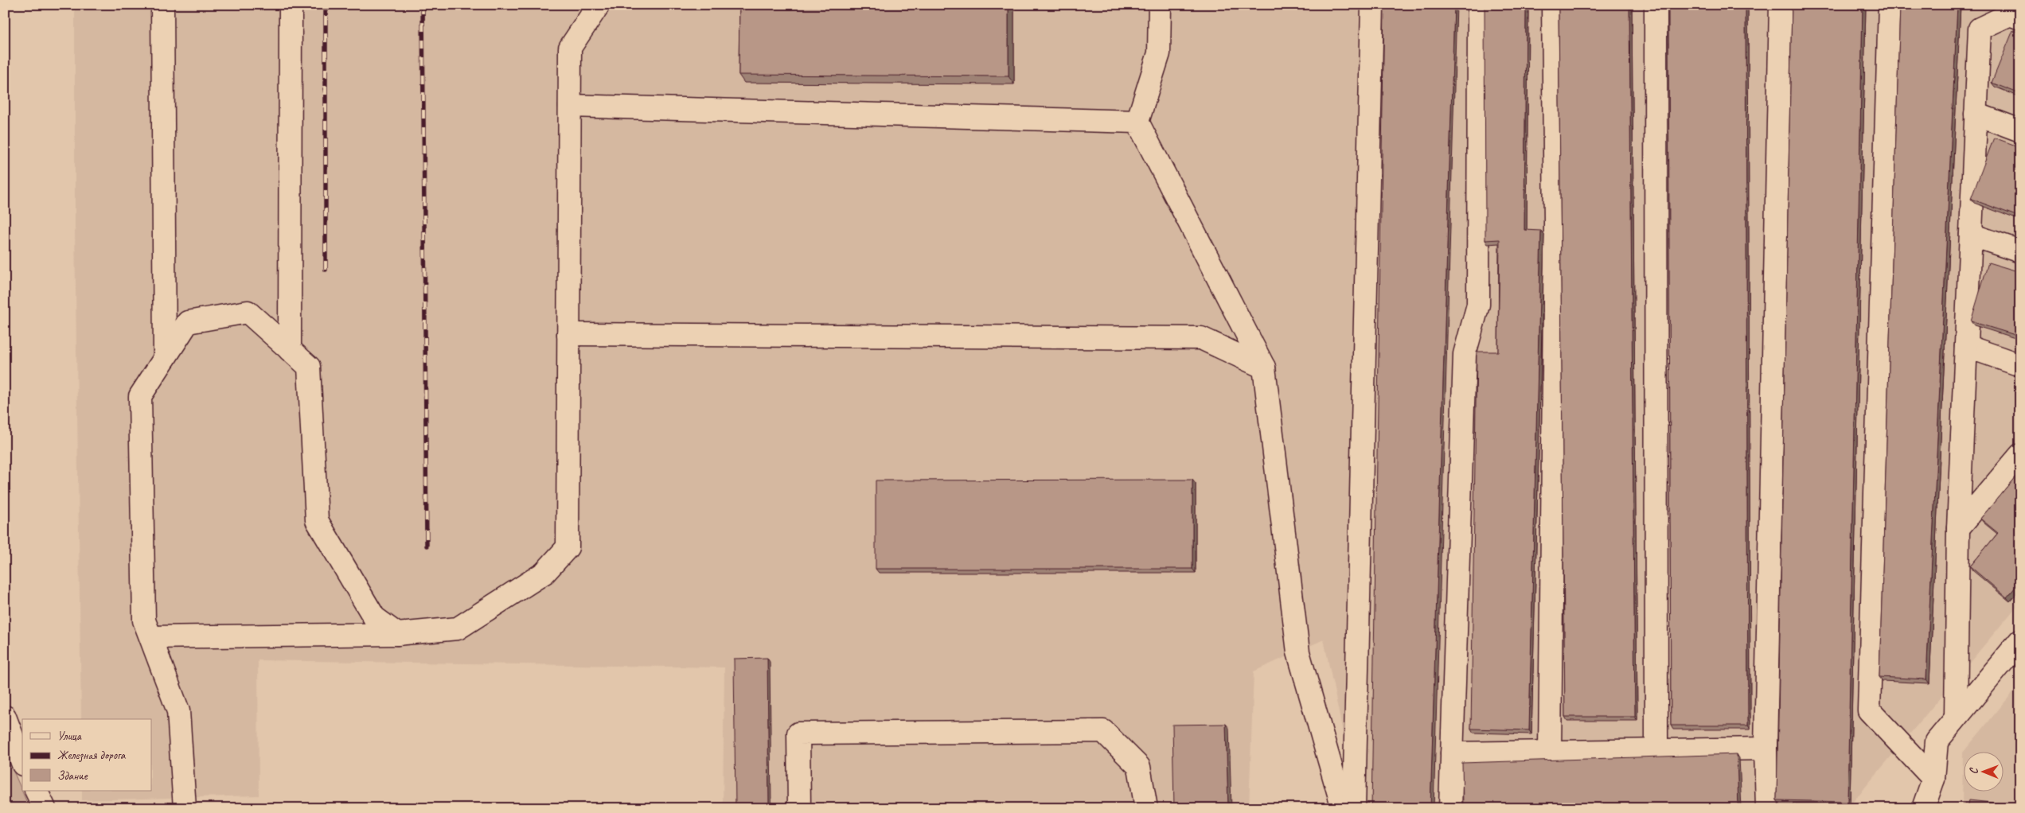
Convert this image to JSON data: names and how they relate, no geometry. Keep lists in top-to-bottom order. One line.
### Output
{"legend":["Улица","Железная дорога","Здание"],"north":"left"}
